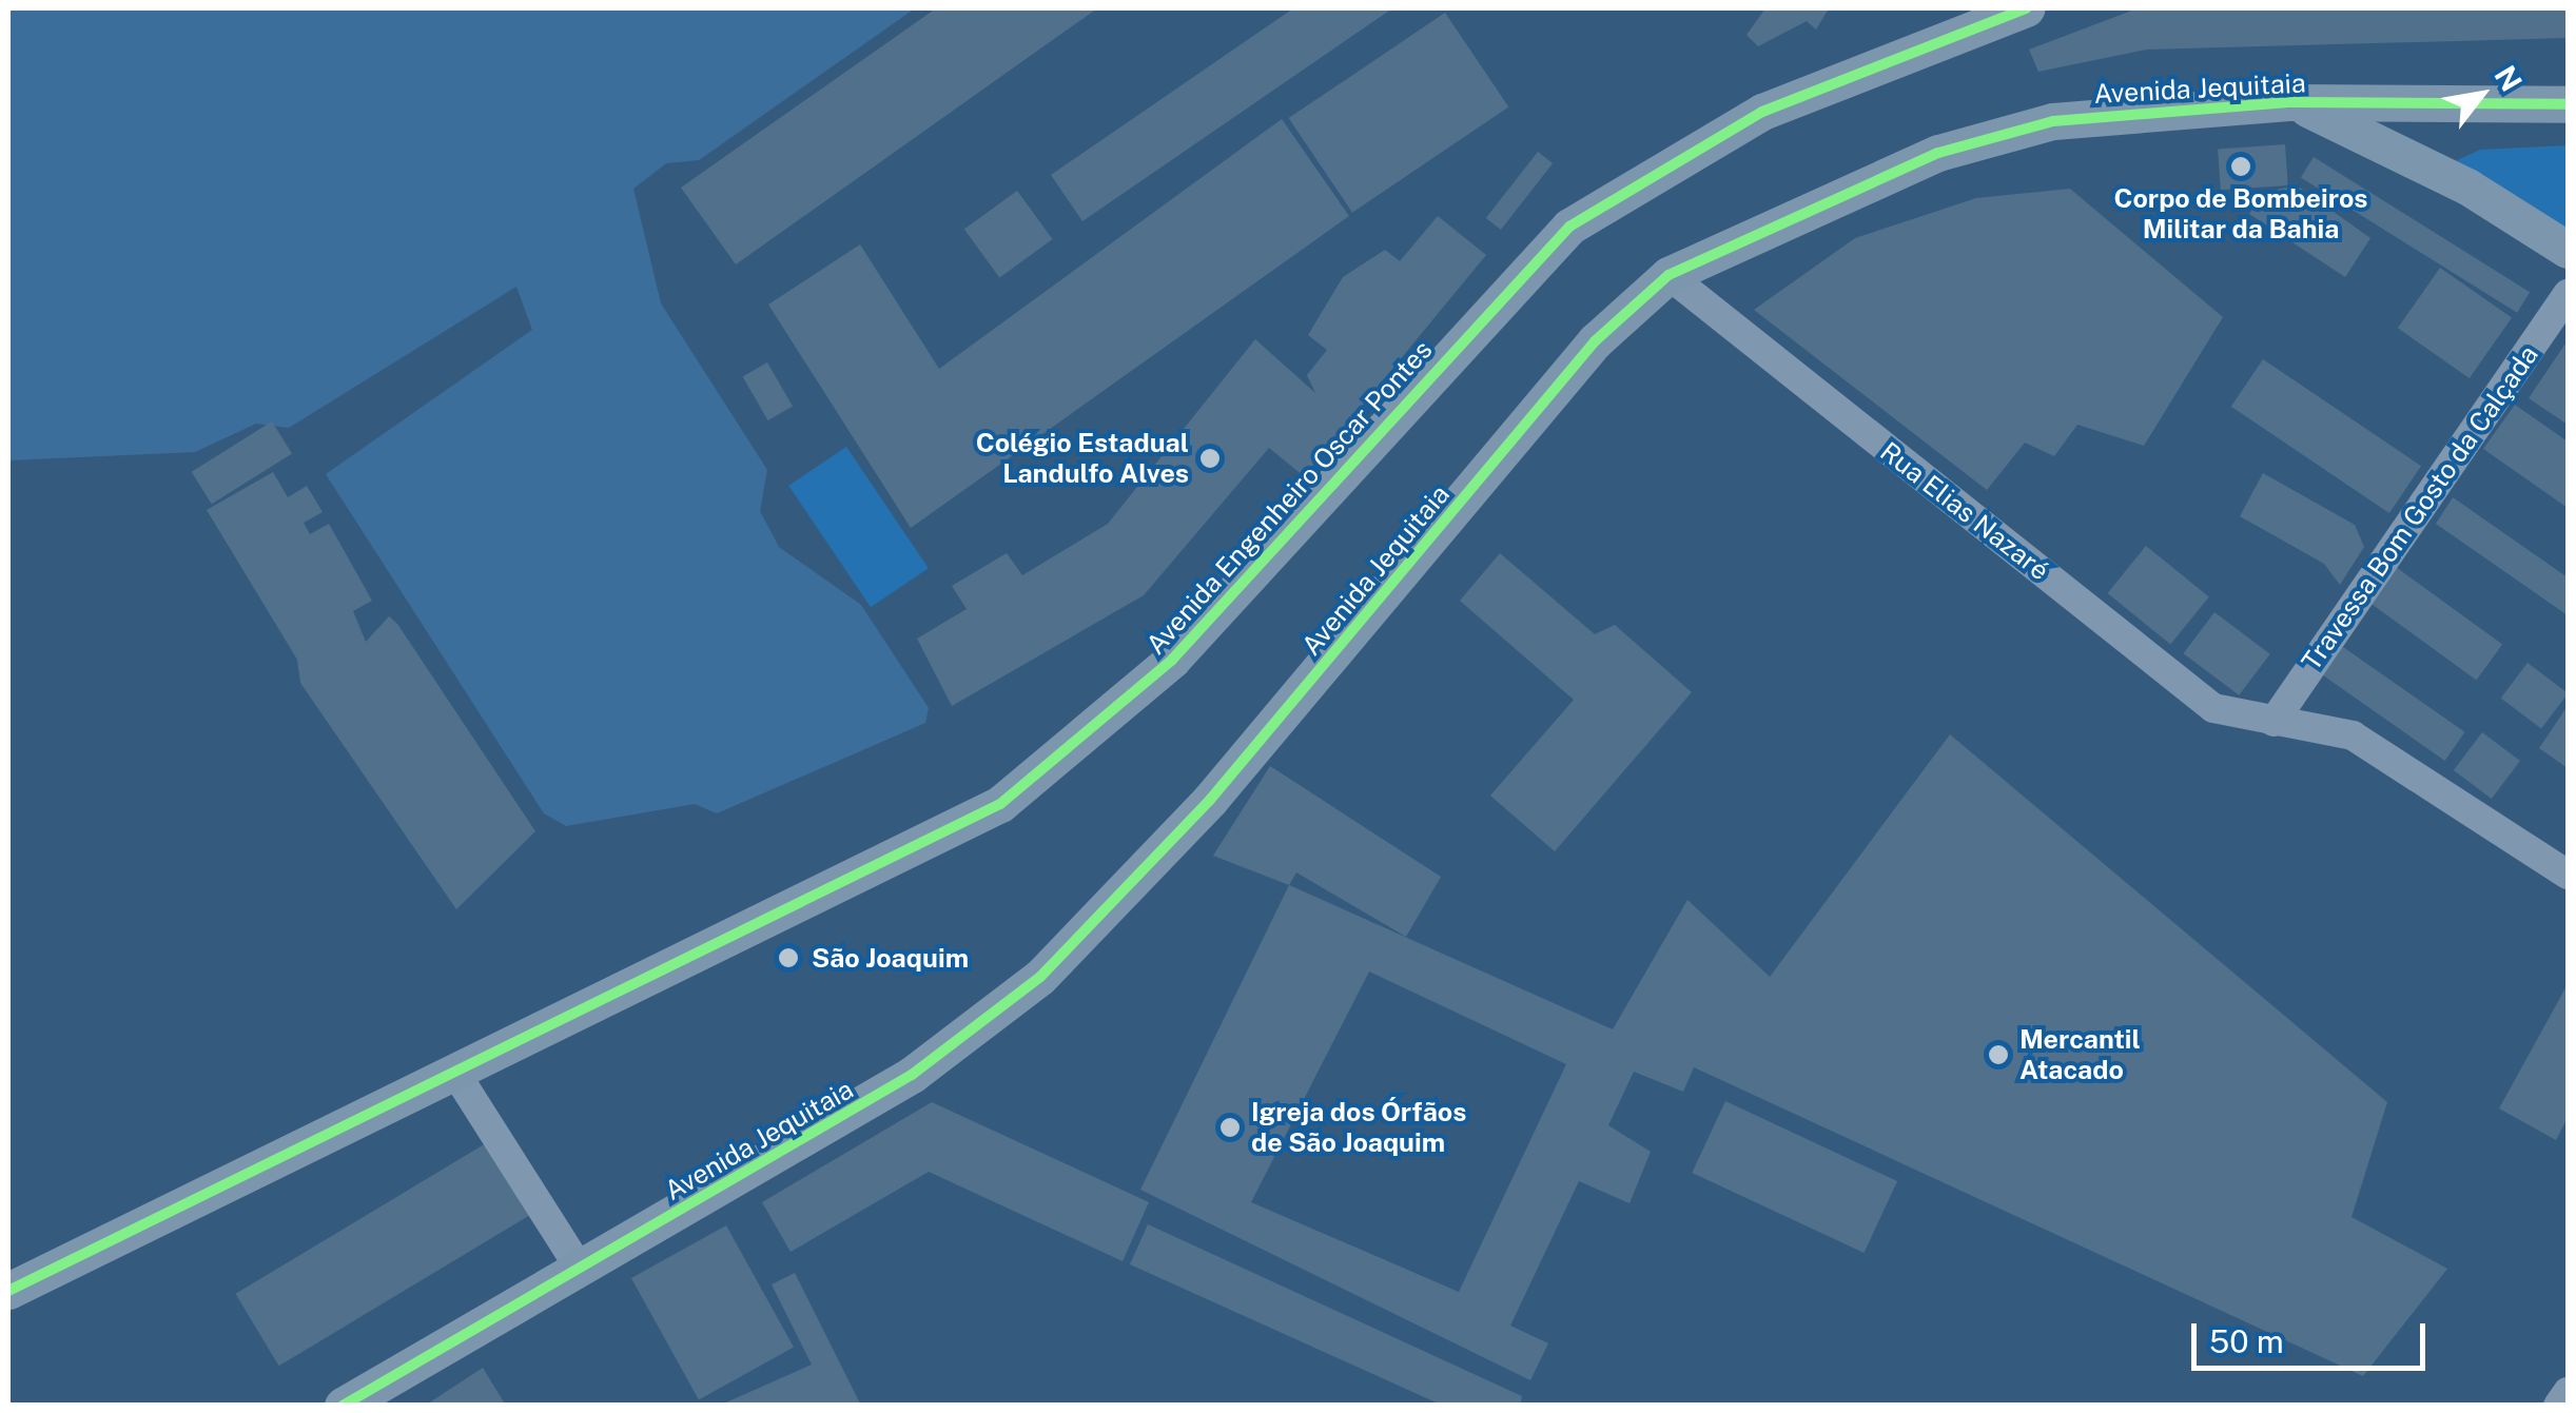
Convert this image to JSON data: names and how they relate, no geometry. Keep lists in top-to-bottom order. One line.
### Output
{"streets":{"main road":["Avenida Jequitaia","Avenida Engenheiro Oscar Pontes"],"street":["Travessa Bom Gosto da Calçada","Rua Elias Nazaré"]},"crossings":[["Avenida Jequitaia","Rua Elias Nazaré"],["Travessa Bom Gosto da Calçada","Rua Elias Nazaré"]],"places":["Corpo de Bombeiros Militar da Bahia","Colégio Estadual Landulfo Alves","São Joaquim","Mercantil Atacado","Igreja dos Órfãos de São Joaquim"],"scale_bar":"50 m","north":"top right"}
